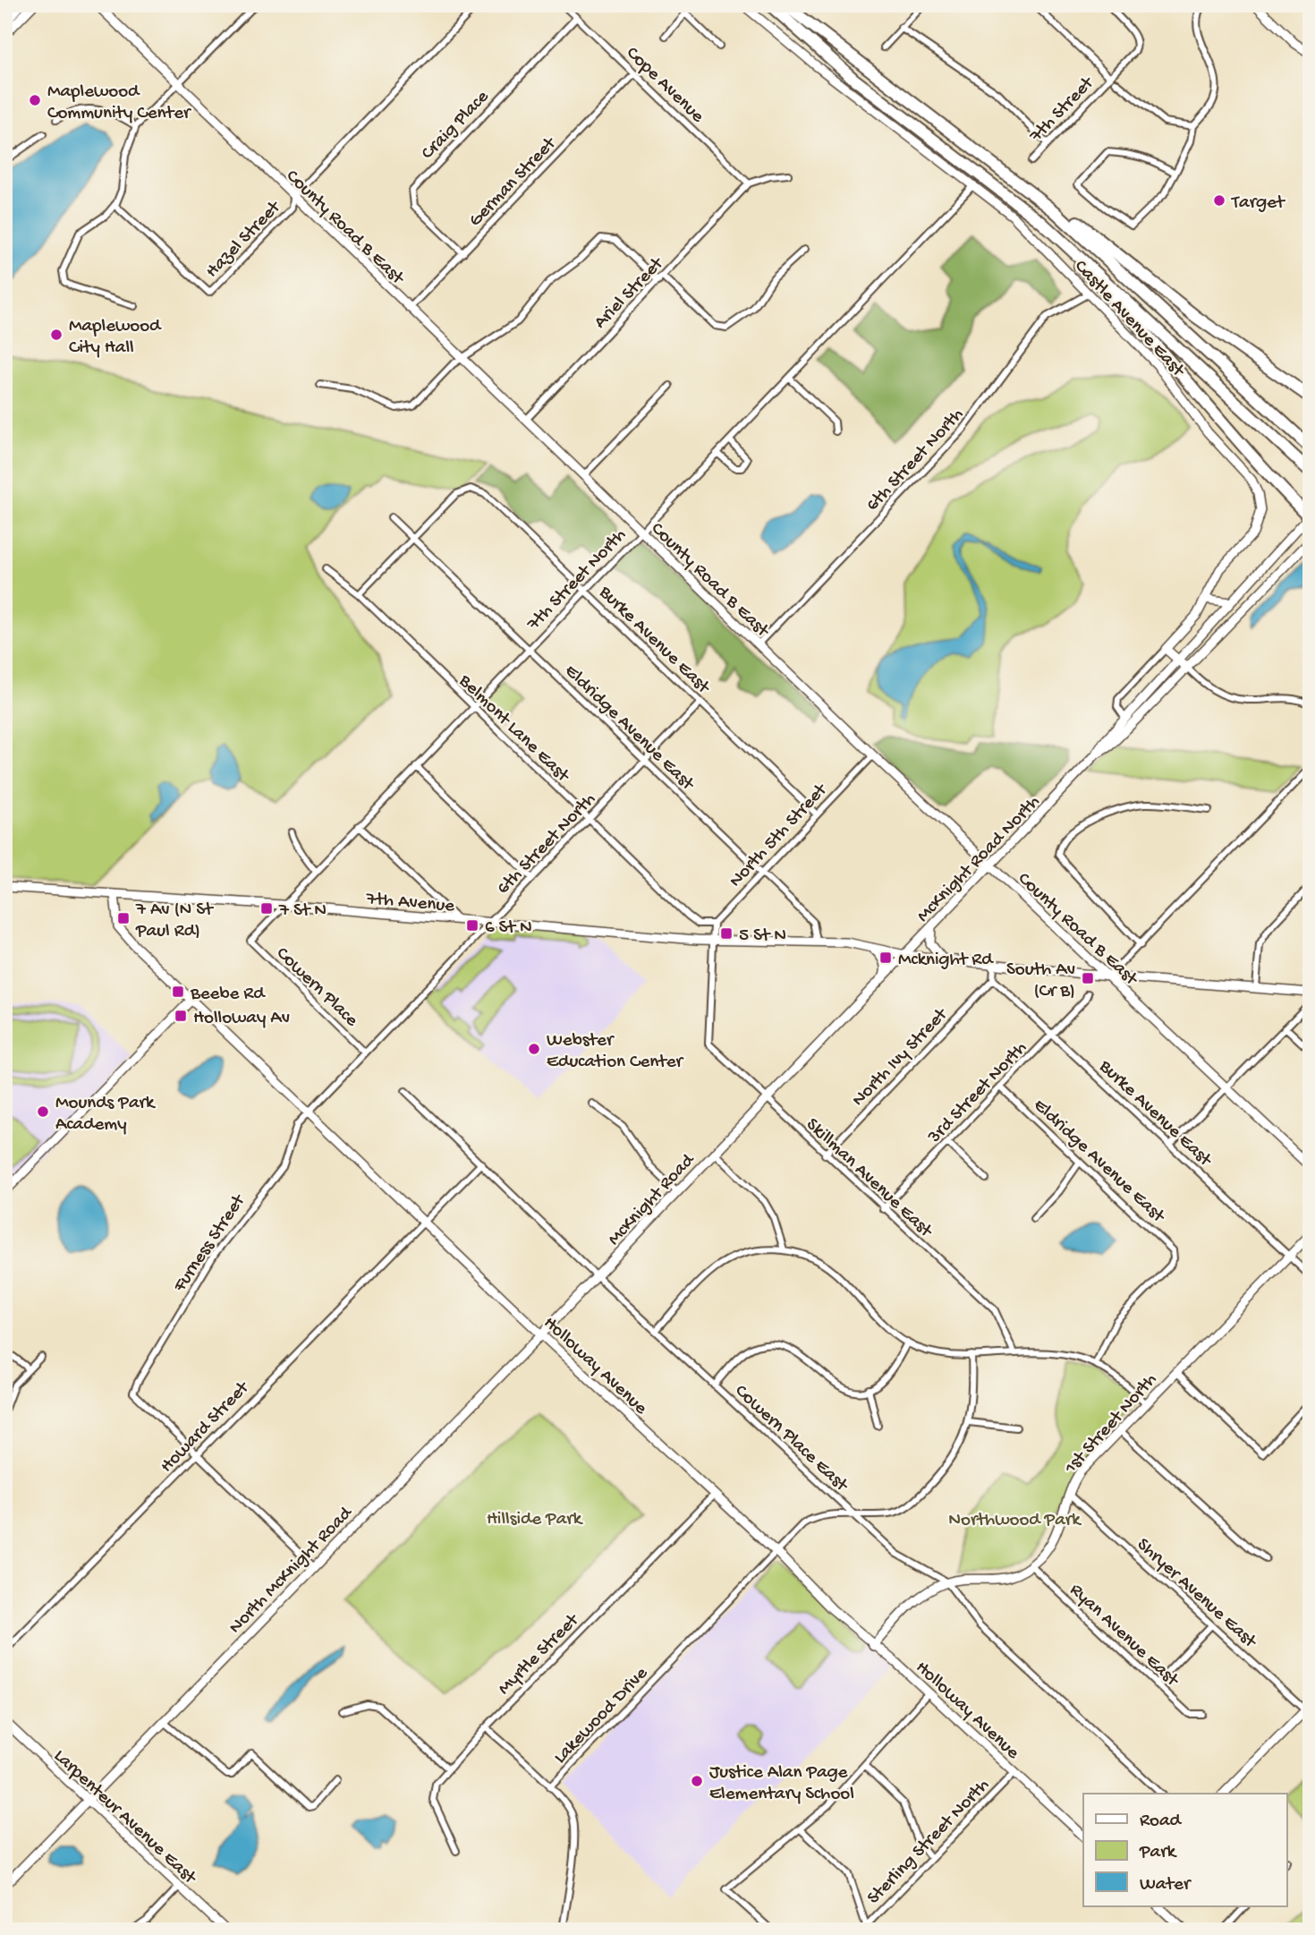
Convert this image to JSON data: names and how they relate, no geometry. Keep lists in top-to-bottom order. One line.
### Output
{"streets":{"street":["Cope Avenue","7th Street","Craig Place","German Street","County Road B East","Hazel Street","Ariel Street","Castle Avenue East","6th Street North","7th Street North","Burke Avenue East","Eldridge Avenue East","Belmont Lane East","North 5th Street","McKnight Road North","7th Avenue","Cowern Place","North Ivy Street","3rd Street North","Skillman Avenue East","McKnight Road","Furness Street","Holloway Avenue","1st Street North","Howard Street","Cowern Place East","North McKnight Road","Shryer Avenue East","Ryan Avenue East","Myrtle Street","Lakewood Drive","Larpenteur Avenue East","Sterling Street North"]},"crossings":[["Cope Avenue","Craig Place"],["Cope Avenue","German Street"],["Cope Avenue","Ariel Street"],["Craig Place","German Street"],["German Street","County Road B East"],["County Road B East","Hazel Street"],["County Road B East","Ariel Street"],["County Road B East","6th Street North"],["County Road B East","7th Street North"],["County Road B East","North 5th Street"],["County Road B East","McKnight Road North"],["County Road B East","7th Avenue"],["Castle Avenue East","6th Street North"],["Castle Avenue East","7th Street North"],["Castle Avenue East","McKnight Road North"],["6th Street North","Burke Avenue East"],["6th Street North","Eldridge Avenue East"],["6th Street North","Belmont Lane East"],["6th Street North","7th Avenue"],["6th Street North","Cowern Place"],["6th Street North","Furness Street"],["6th Street North","Holloway Avenue"],["7th Street North","Burke Avenue East"],["7th Street North","Eldridge Avenue East"],["7th Street North","Belmont Lane East"],["7th Street North","7th Avenue"],["7th Street North","Cowern Place"],["Burke Avenue East","Eldridge Avenue East"],["Burke Avenue East","North 5th Street"],["Burke Avenue East","North Ivy Street"],["Burke Avenue East","3rd Street North"],["Burke Avenue East","1st Street North"],["Eldridge Avenue East","North 5th Street"],["Eldridge Avenue East","7th Avenue"],["Eldridge Avenue East","3rd Street North"],["Belmont Lane East","North 5th Street"],["McKnight Road North","7th Avenue"],["McKnight Road North","Skillman Avenue East"],["McKnight Road North","McKnight Road"],["7th Avenue","Skillman Avenue East"],["7th Avenue","Holloway Avenue"],["North Ivy Street","Skillman Avenue East"],["3rd Street North","Skillman Avenue East"],["McKnight Road","Cowern Place East"],["McKnight Road","North McKnight Road"],["Furness Street","Holloway Avenue"],["Furness Street","Howard Street"],["Holloway Avenue","1st Street North"],["Holloway Avenue","Howard Street"],["Holloway Avenue","North McKnight Road"],["Holloway Avenue","Myrtle Street"],["Holloway Avenue","Lakewood Drive"],["Holloway Avenue","Sterling Street North"],["1st Street North","Cowern Place East"],["1st Street North","Shryer Avenue East"],["1st Street North","Ryan Avenue East"],["Cowern Place East","North McKnight Road"],["Cowern Place East","Lakewood Drive"],["North McKnight Road","Larpenteur Avenue East"]],"parks":["Hillside Park","Northwood Park"],"places":{"other":["Maplewood Community Center","Target","Maplewood City Hall","Webster Education Center","Mounds Park Academy","Justice Alan Page Elementary School"],"transit":["7 St N","7 Av (N St Paul Rd)","6 St N","5 St N","Mcknight Rd","South Av (Cr B)","Beebe Rd","Holloway Av"]},"legend":["Road","Park","Water"]}
